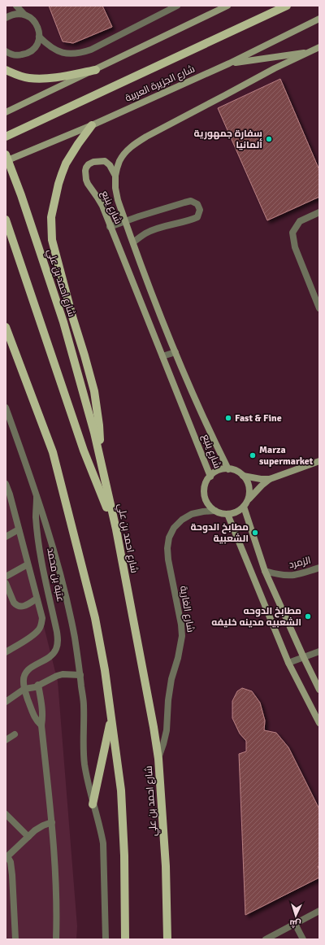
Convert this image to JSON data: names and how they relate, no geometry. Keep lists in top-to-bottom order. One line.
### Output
{"streets":{"main road":["شارع احمد بن علي"],"street":["شارع الجزيرة العربية","شارع ينبع","الزمرد","عتبة بن محمد","شارع الغارية"]},"crossings":[["شارع الجزيرة العربية","شارع احمد بن علي"],["شارع ينبع","شارع الغارية"],["شارع احمد بن علي","شارع الغارية"]],"places":["سفارة جمهورية ألمانيا","Fast & Fine","Marza supermarket","مطابخ الدوحة الشعبية","مطابخ الدوحه الشعبيه مدينه خليفه"],"north":"bottom"}
